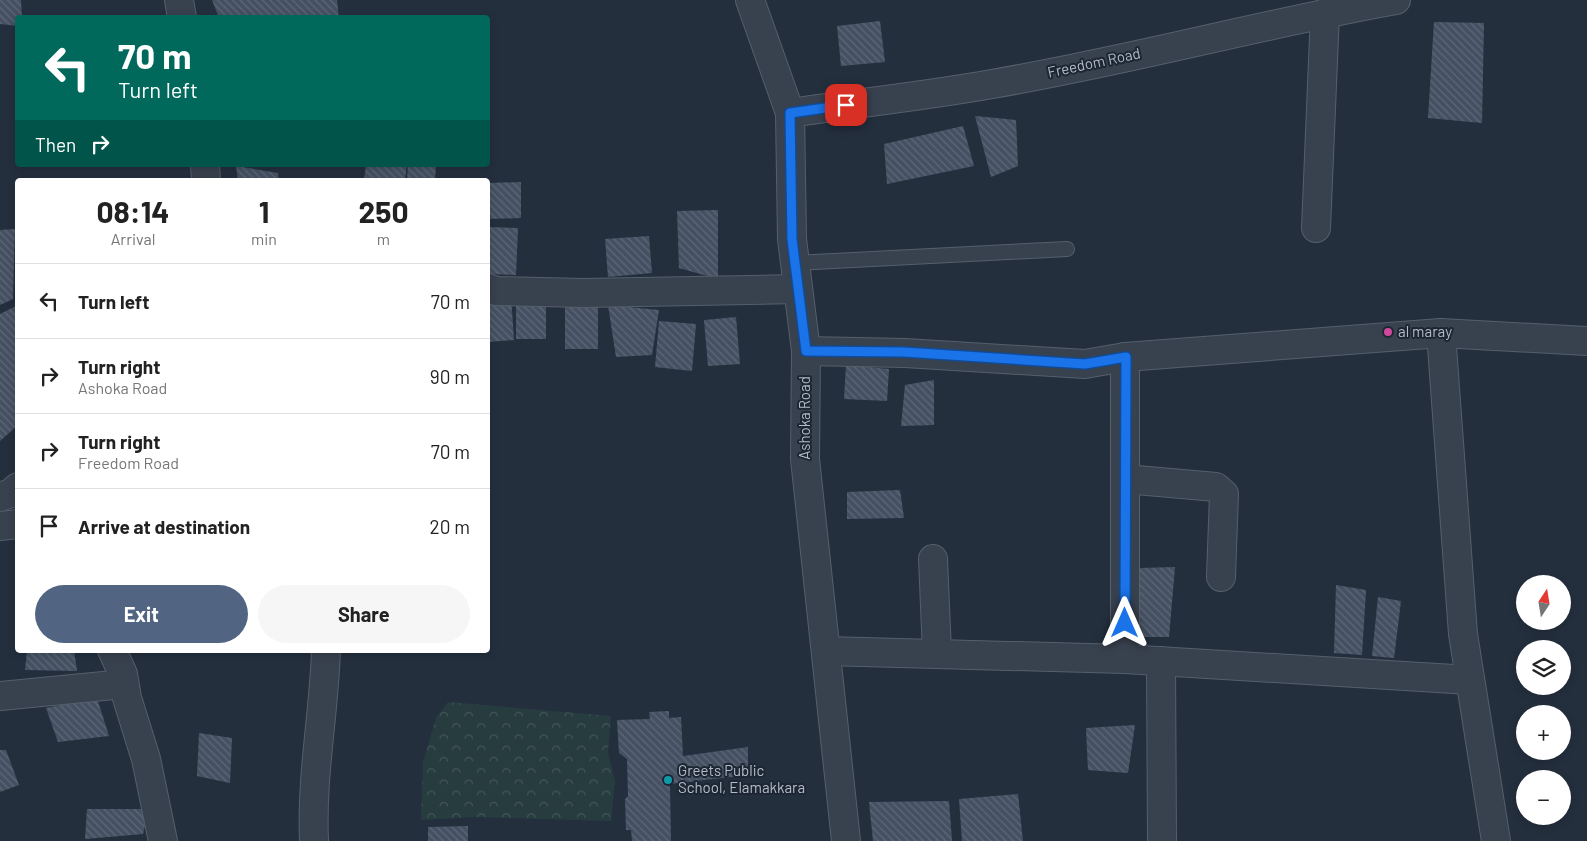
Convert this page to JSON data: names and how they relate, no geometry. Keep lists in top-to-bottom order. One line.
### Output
{"streets":{"street":["Freedom Road","Ashoka Road"]},"crossings":[["Freedom Road","Ashoka Road"]],"places":["al maray","Greets Public School, Elamakkara"],"north":"top","page":{"turn":["70 m","Turn left"],"then":"Then","eta":["08:14","Arrival","1","min","250","m"],"list":[{"name":"Turn left","value":"70 m"},{"name":"Turn right","note":"Ashoka Road","value":"90 m"},{"name":"Turn right","note":"Freedom Road","value":"70 m"},{"name":"Arrive at destination","value":"20 m"}],"map_buttons":["+","−"],"buttons":["Exit","Share"]}}
